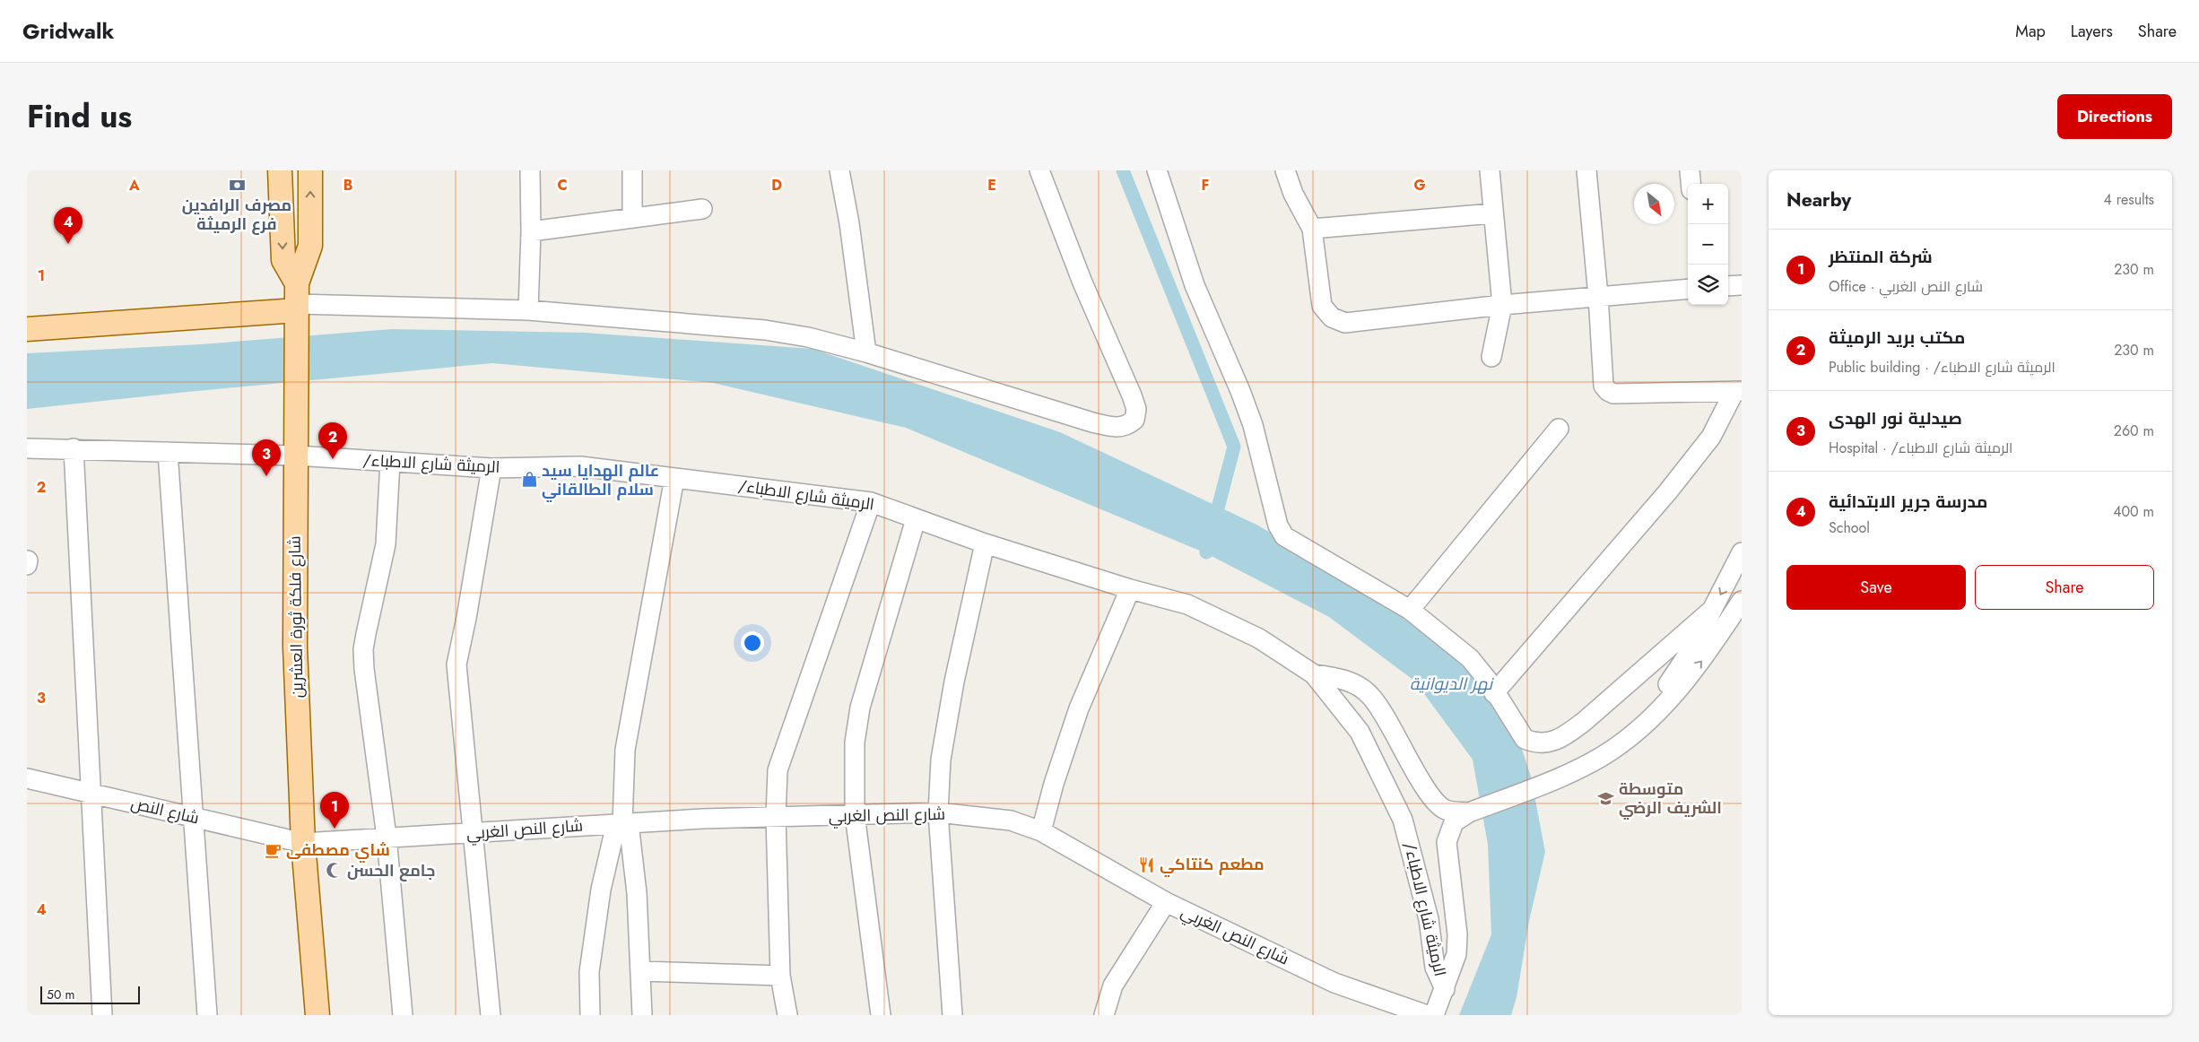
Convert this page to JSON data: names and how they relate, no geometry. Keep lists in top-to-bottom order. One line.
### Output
{"streets":{"main road":["شارع فلكة ثورة العشرين"],"street":["/الرميثة شارع الاطباء","شارع النص","شارع النص الغربي"]},"crossings":[["/الرميثة شارع الاطباء","شارع فلكة ثورة العشرين"],["شارع فلكة ثورة العشرين","شارع النص"],["شارع فلكة ثورة العشرين","شارع النص الغربي"],["شارع النص","شارع النص الغربي"]],"water":["نهر الديوانية"],"places":{"bank":["مصرف الرافدين فرع الرميثة"],"shop":["عالم الهدايا سيد سلام الطالقاني"],"school or university":["متوسطة الشريف الرضي"],"cafe":["شاي مصطفى"],"restaurant":["مطعم كنتاكي"],"mosque":["جامع الحسن"]},"scale_bar":"50 m","north":"bottom right","page":{"header":"Gridwalk","nav":["Map","Layers","Share"],"title":"Find us","buttons":["Directions",["Save","Share"]],"heading":["Nearby","4 results"],"map_buttons":["+","−"],"pins":["4","2","3","1"],"list":[{"mark":"1","name":"شركة المنتظر","note":"Office · شارع النص الغربي","value":"230 m"},{"mark":"2","name":"مكتب بريد الرميثة","note":"Public building · /الرميثة شارع الاطباء","value":"230 m"},{"mark":"3","name":"صيدلية نور الهدى","note":"Hospital · /الرميثة شارع الاطباء","value":"260 m"},{"mark":"4","name":"مدرسة جرير الابتدائية","note":"School","value":"400 m"}],"scale":"50 m"},"grid":{"columns":["A","B","C","D","E","F","G"],"rows":["1","2","3","4"]}}
